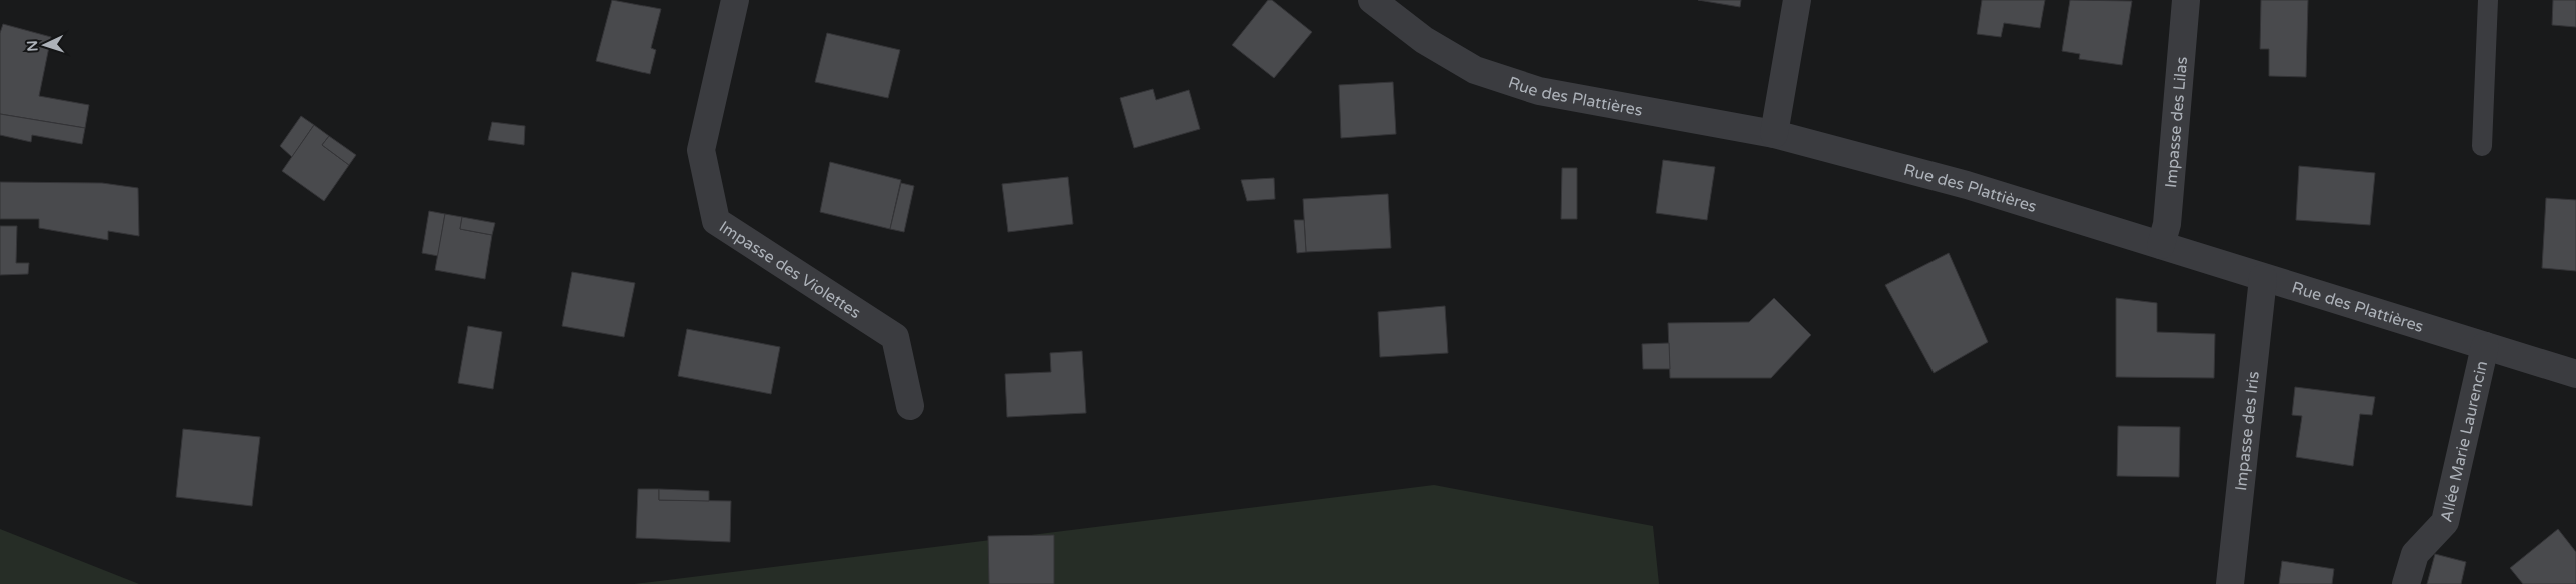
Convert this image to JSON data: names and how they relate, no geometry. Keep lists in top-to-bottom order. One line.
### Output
{"streets":{"street":["Rue des Plattières","Impasse des Lilas","Impasse des Violettes","Impasse des Iris","Allée Marie Laurencin"]},"crossings":[["Rue des Plattières","Impasse des Lilas"],["Rue des Plattières","Impasse des Iris"],["Rue des Plattières","Allée Marie Laurencin"]],"north":"left"}
